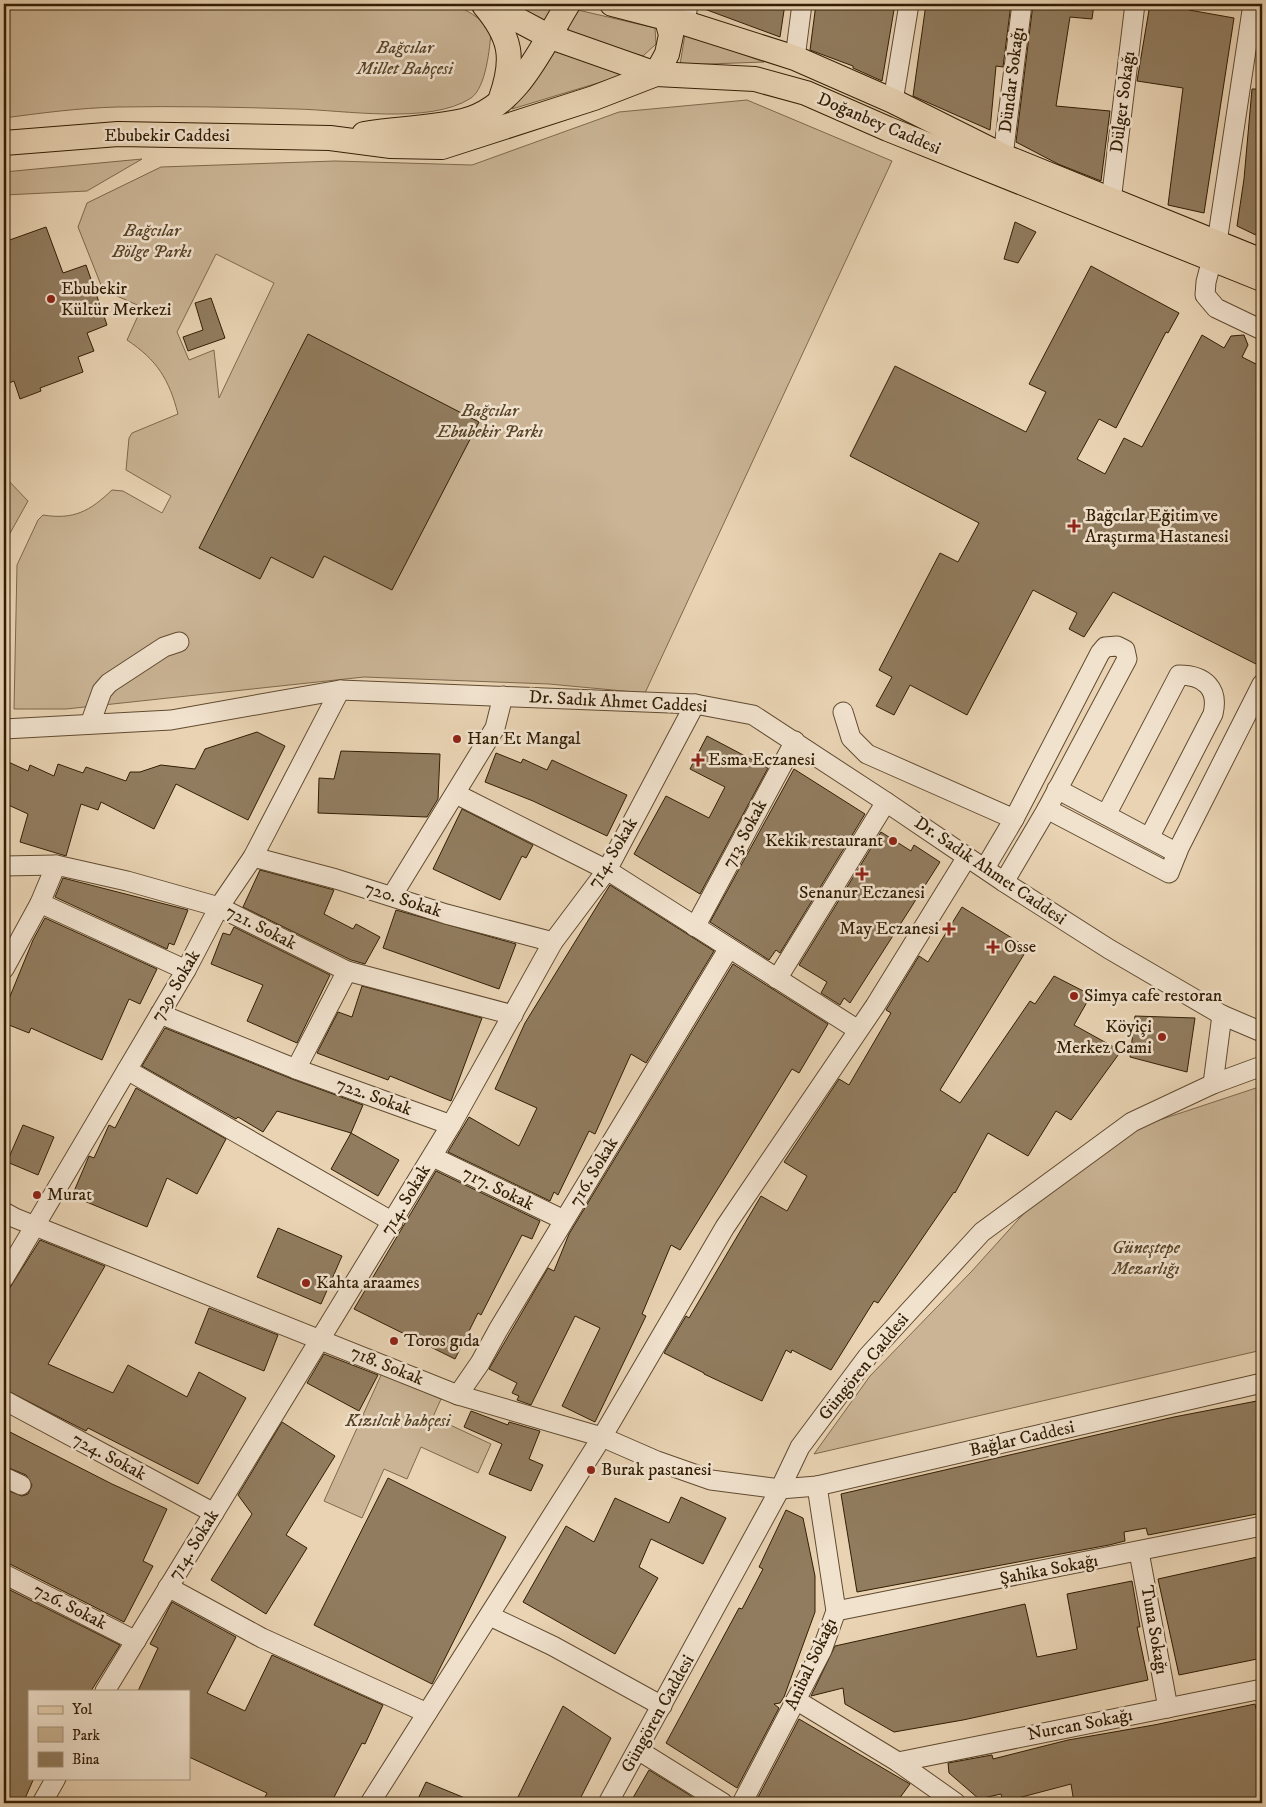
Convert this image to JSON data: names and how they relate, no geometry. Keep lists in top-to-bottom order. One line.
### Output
{"streets":{"main road":["Doğanbey Caddesi","Ebubekir Caddesi"],"street":["Dündar Sokağı","Dülger Sokağı","Dr. Sadık Ahmet Caddesi","713. Sokak","714. Sokak","720. Sokak","721. Sokak","729. Sokak","722. Sokak","716. Sokak","717. Sokak","718. Sokak","Güngören Caddesi","Bağlar Caddesi","724. Sokak","Şahika Sokağı","726. Sokak","Tuna Sokağı","Anibal Sokağı","Nurcan Sokağı"]},"crossings":[["Dündar Sokağı","Doğanbey Caddesi"],["Dülger Sokağı","Doğanbey Caddesi"],["Dr. Sadık Ahmet Caddesi","713. Sokak"],["Dr. Sadık Ahmet Caddesi","714. Sokak"],["Dr. Sadık Ahmet Caddesi","729. Sokak"],["714. Sokak","720. Sokak"],["714. Sokak","721. Sokak"],["714. Sokak","722. Sokak"],["714. Sokak","717. Sokak"],["714. Sokak","718. Sokak"],["714. Sokak","724. Sokak"],["714. Sokak","726. Sokak"],["720. Sokak","729. Sokak"],["721. Sokak","729. Sokak"],["729. Sokak","722. Sokak"],["729. Sokak","718. Sokak"],["716. Sokak","717. Sokak"],["716. Sokak","718. Sokak"],["718. Sokak","Güngören Caddesi"],["718. Sokak","Bağlar Caddesi"],["Güngören Caddesi","Bağlar Caddesi"],["Bağlar Caddesi","Anibal Sokağı"],["Şahika Sokağı","Tuna Sokağı"],["Şahika Sokağı","Anibal Sokağı"],["Tuna Sokağı","Nurcan Sokağı"]],"parks":["Bağcılar Millet Bahçesi","Bağcılar Bölge Parkı","Bağcılar Ebubekir Parkı","Güneştepe Mezarlığı","Kızılcık bahçesi"],"places":{"other":["Ebubekir Kültür Merkezi","Han Et Mangal","Kekik restaurant","Simya cafe restoran","Köyiçi Merkez Cami","Murat","Kahta araames","Toros gıda","Burak pastanesi"],"health":["Bağcılar Eğitim ve Araştırma Hastanesi","Esma Eczanesi","Senanur Eczanesi","May Eczanesi","Osse"]},"legend":["Yol","Park","Bina"]}
